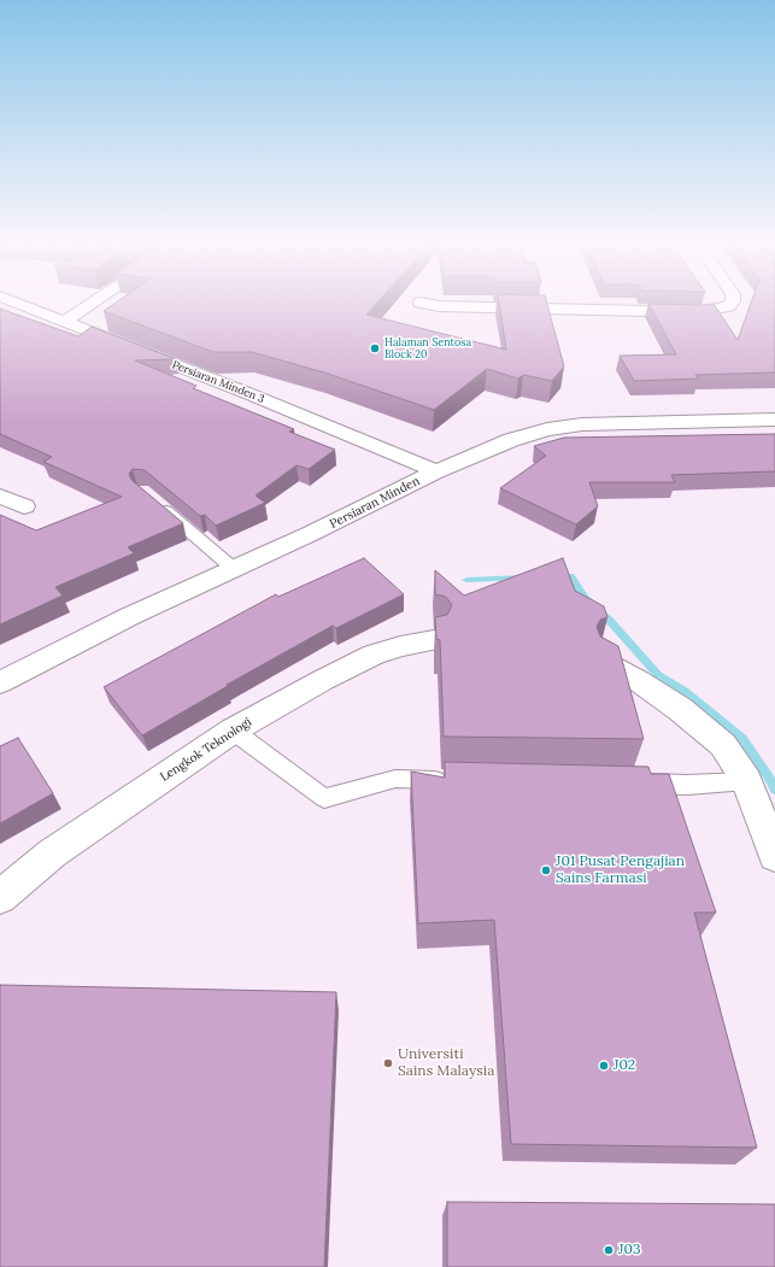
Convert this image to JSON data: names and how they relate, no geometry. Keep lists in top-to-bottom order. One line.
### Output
{"streets":{"street":["Persiaran Minden 3","Persiaran Minden","Lengkok Teknologi"]},"crossings":[["Persiaran Minden 3","Persiaran Minden"]],"places":["Halaman Sentosa Block 20","J01 Pusat Pengajian Sains Farmasi","Universiti Sains Malaysia","J02","J03"]}
